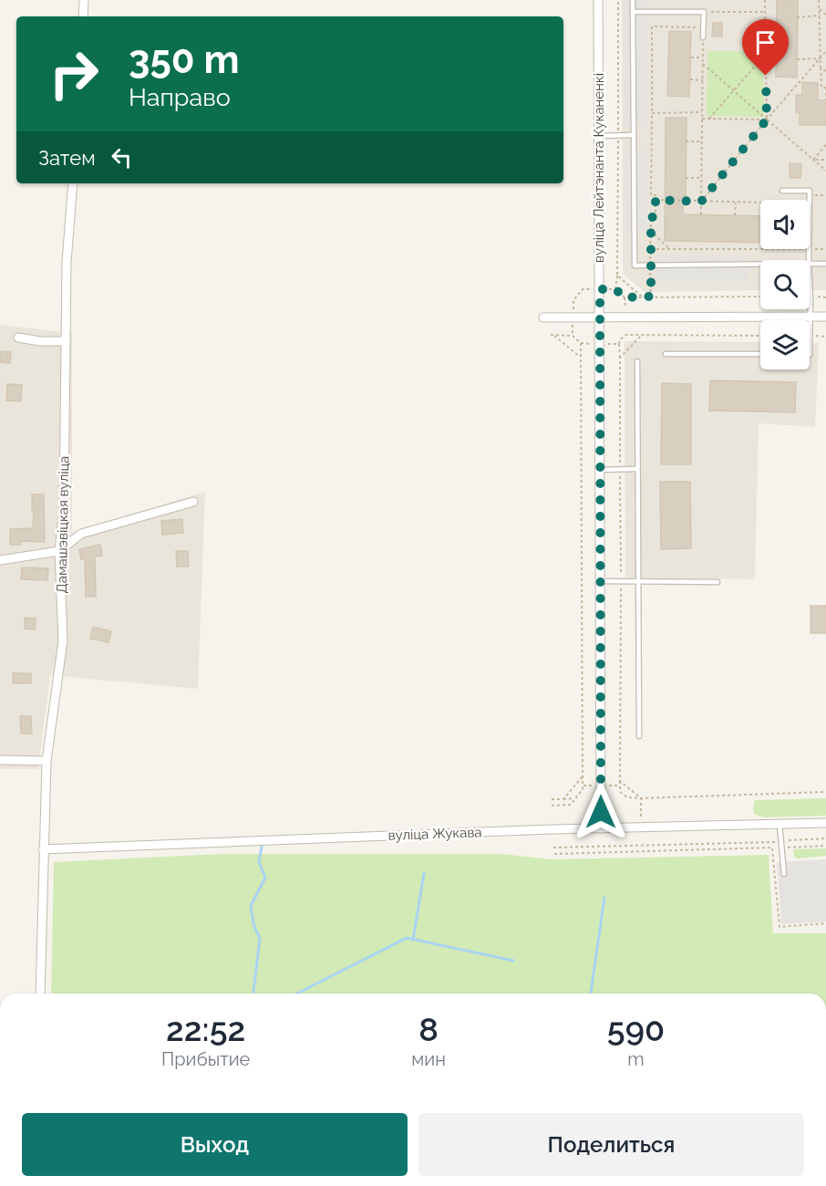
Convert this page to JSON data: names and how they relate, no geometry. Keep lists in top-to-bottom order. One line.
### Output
{"streets":{"street":["вуліца Лейтэнанта Куканенкі","Дамашэвіцкая вуліца","вуліца Жукава"]},"crossings":[["вуліца Лейтэнанта Куканенкі","вуліца Жукава"],["Дамашэвіцкая вуліца","вуліца Жукава"]],"page":{"turn":["350 m","Направо"],"then":"Затем","eta":["22:52","Прибытие","8","мин","590","m"],"buttons":["Выход","Поделиться"]}}
